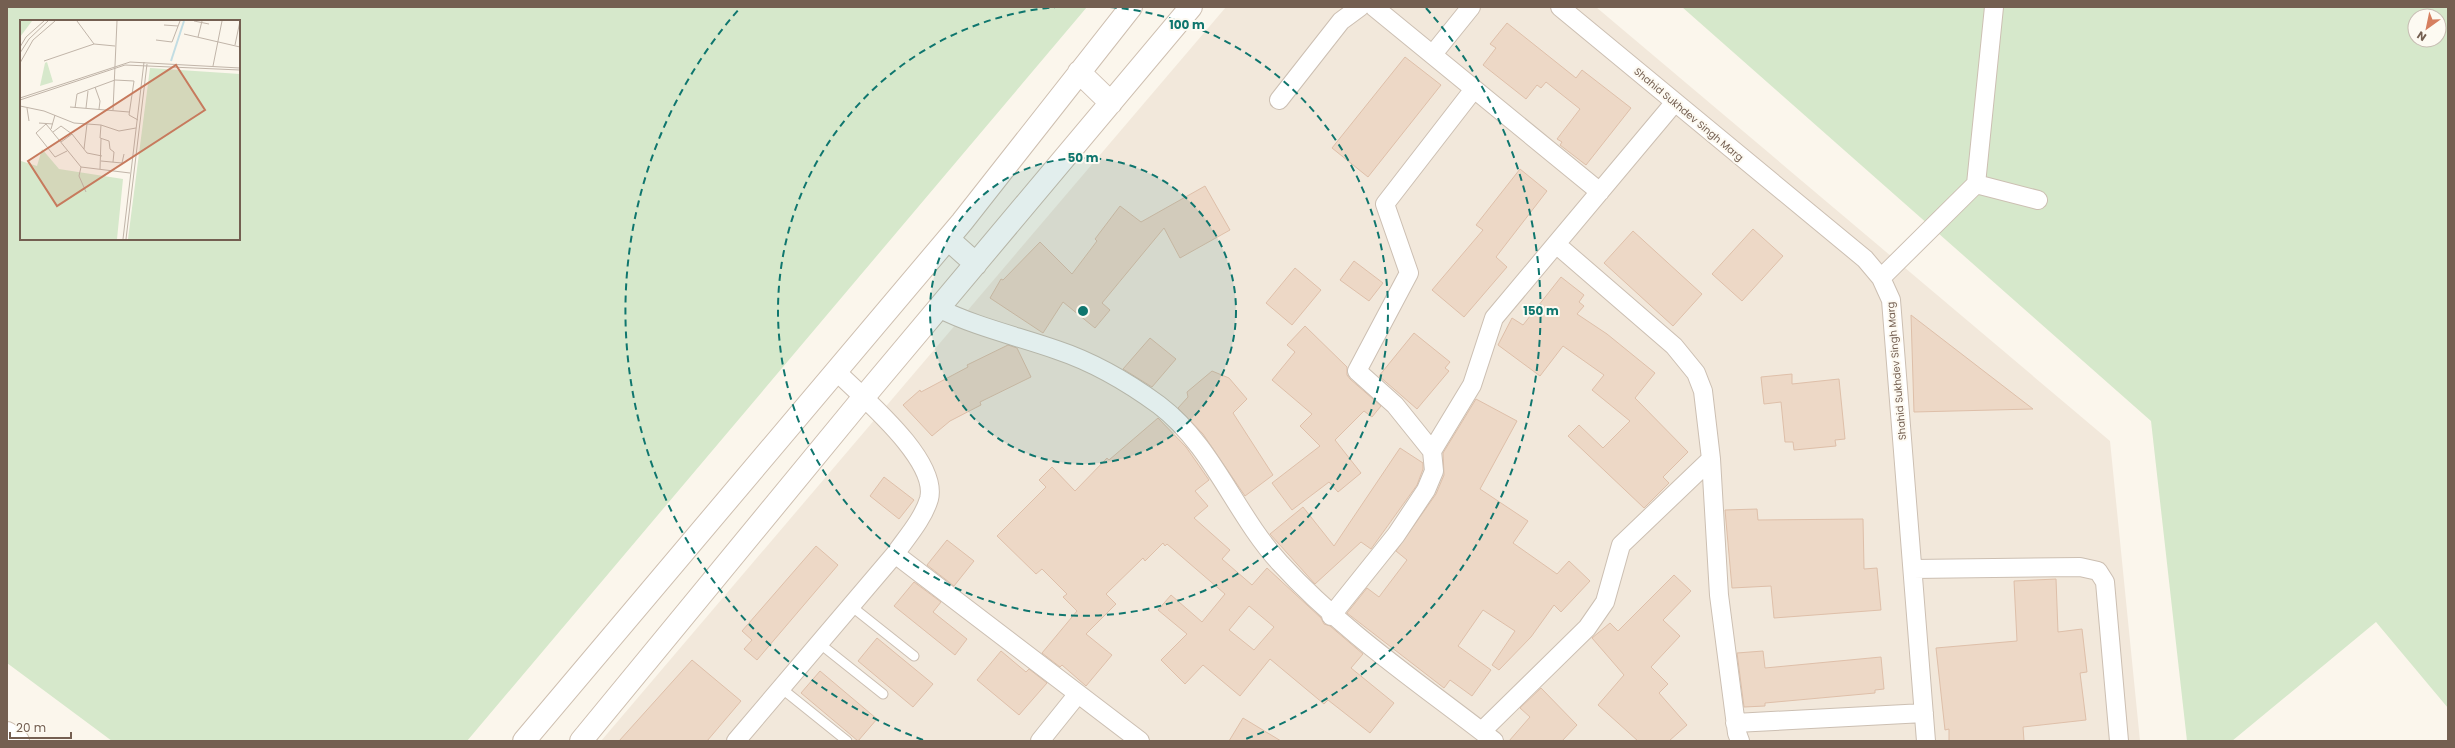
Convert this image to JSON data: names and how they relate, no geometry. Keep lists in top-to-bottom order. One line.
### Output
{"streets":{"street":["Shahid Sukhdev Singh Marg"]},"scale_bar":"20 m","north":"bottom left","rings":["100 m","50 m","150 m"]}
